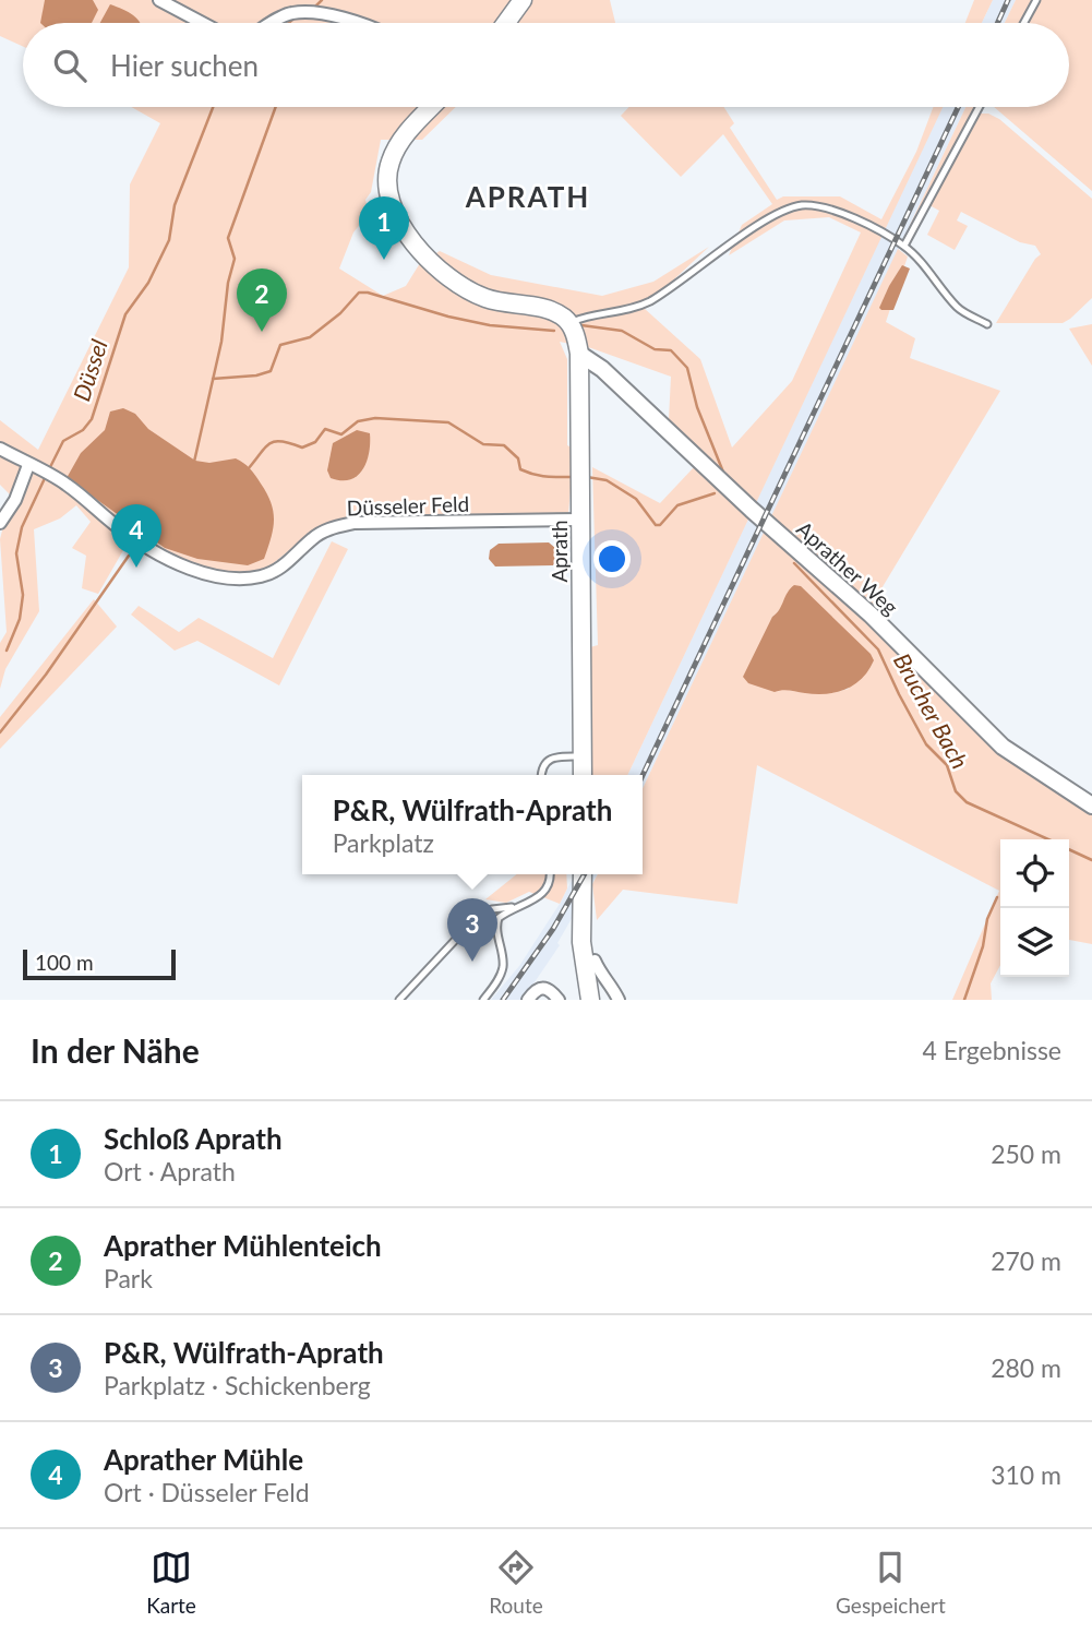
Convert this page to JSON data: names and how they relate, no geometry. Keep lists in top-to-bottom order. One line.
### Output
{"streets":{"main road":["Aprath"],"street":["Düsseler Feld","Aprather Weg"]},"crossings":[["Düsseler Feld","Aprath"],["Aprath","Aprather Weg"]],"districts":["APRATH"],"water":["Düssel","Brucher Bach"],"scale_bar":"100 m","page":{"search":"Hier suchen","pins":["1","2","4","3"],"popup":["P&R, Wülfrath-Aprath","Parkplatz"],"scale":"100 m","heading":["In der Nähe","4 Ergebnisse"],"list":[{"mark":"1","name":"Schloß Aprath","note":"Ort · Aprath","value":"250 m"},{"mark":"2","name":"Aprather Mühlenteich","note":"Park","value":"270 m"},{"mark":"3","name":"P&R, Wülfrath-Aprath","note":"Parkplatz · Schickenberg","value":"280 m"},{"mark":"4","name":"Aprather Mühle","note":"Ort · Düsseler Feld","value":"310 m"}],"nav":["Karte","Route","Gespeichert"]}}
